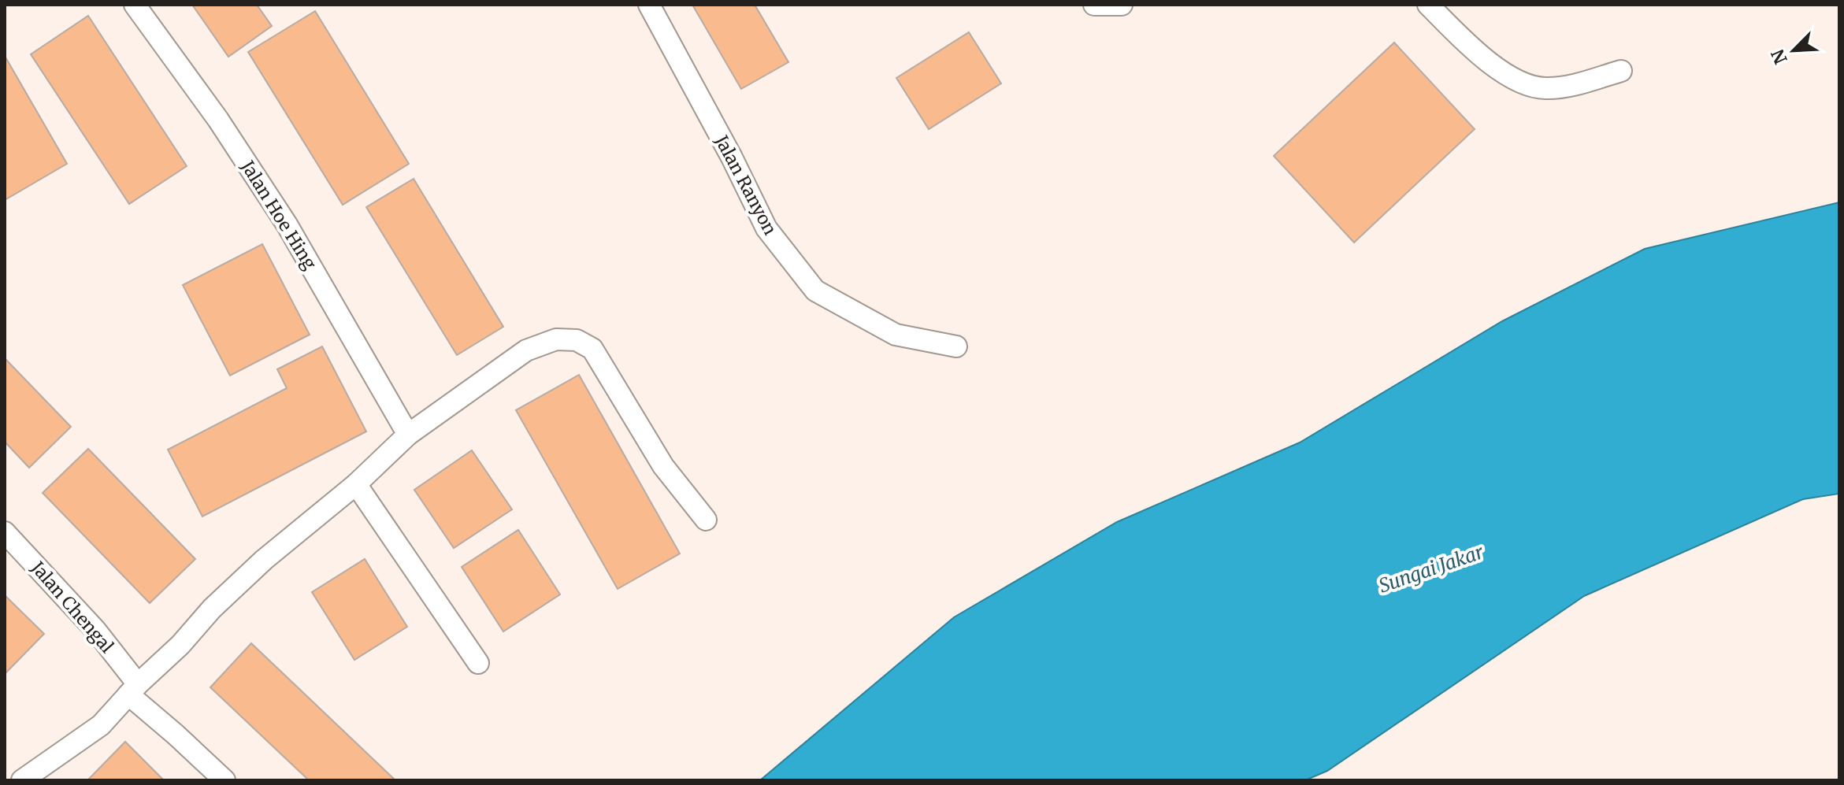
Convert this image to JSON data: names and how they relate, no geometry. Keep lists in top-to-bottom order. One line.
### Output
{"streets":{"street":["Jalan Ranyon","Jalan Hoe Hing","Jalan Chengal"]},"water":["Sungai Jakar"],"north":"bottom left"}
